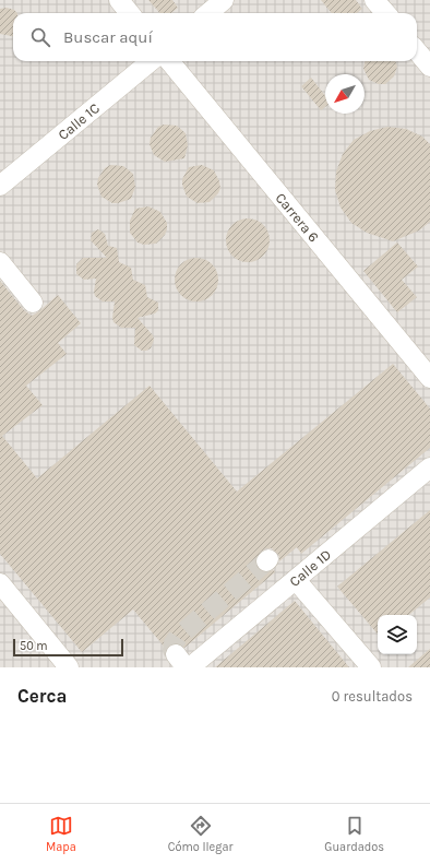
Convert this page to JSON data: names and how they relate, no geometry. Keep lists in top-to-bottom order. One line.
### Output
{"streets":{"street":["Calle 1C","Carrera 6","Calle 1D"]},"scale_bar":"50 m","north":"bottom left","page":{"search":"Buscar aquí","scale":"50 m","heading":["Cerca","0 resultados"],"nav":["Mapa","Cómo llegar","Guardados"]}}
